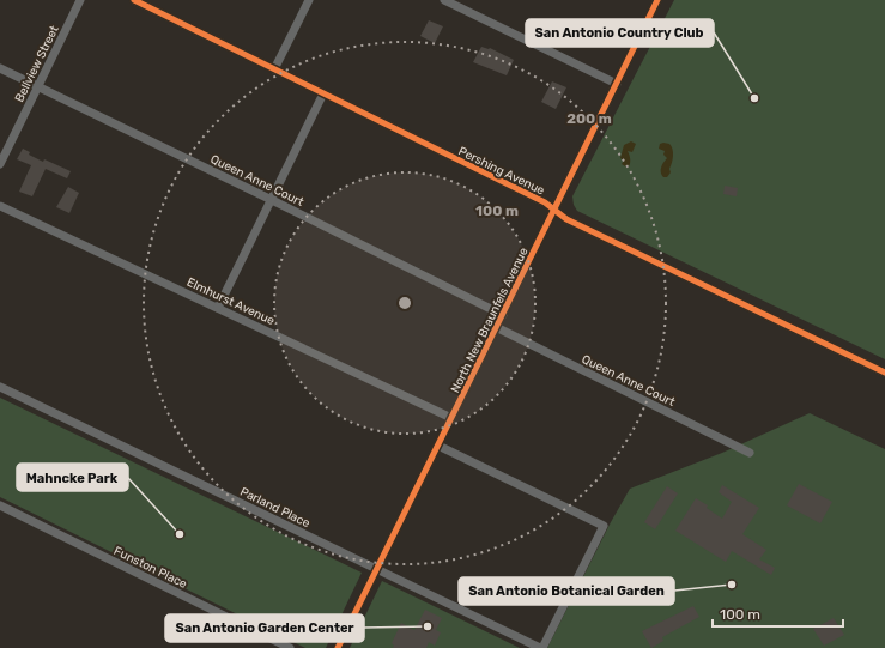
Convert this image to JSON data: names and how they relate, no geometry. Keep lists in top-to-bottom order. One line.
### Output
{"streets":{"street":["Bellview Street","Pershing Avenue","Queen Anne Court","Elmhurst Avenue","North New Braunfels Avenue","Parland Place","Funston Place"]},"crossings":[["Bellview Street","Queen Anne Court"],["Pershing Avenue","North New Braunfels Avenue"],["Queen Anne Court","North New Braunfels Avenue"],["Elmhurst Avenue","North New Braunfels Avenue"],["North New Braunfels Avenue","Parland Place"]],"places":["San Antonio Country Club","Mahncke Park","San Antonio Botanical Garden","San Antonio Garden Center"],"scale_bar":"100 m","rings":["200 m","100 m"]}
